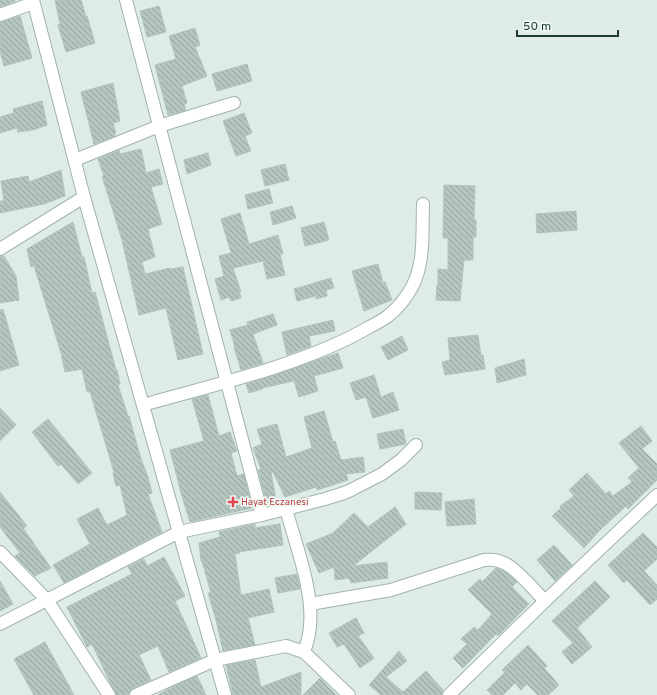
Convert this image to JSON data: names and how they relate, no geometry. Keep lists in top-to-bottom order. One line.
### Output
{"places":{"health":["Hayat Eczanesi"]},"scale_bar":"50 m"}
